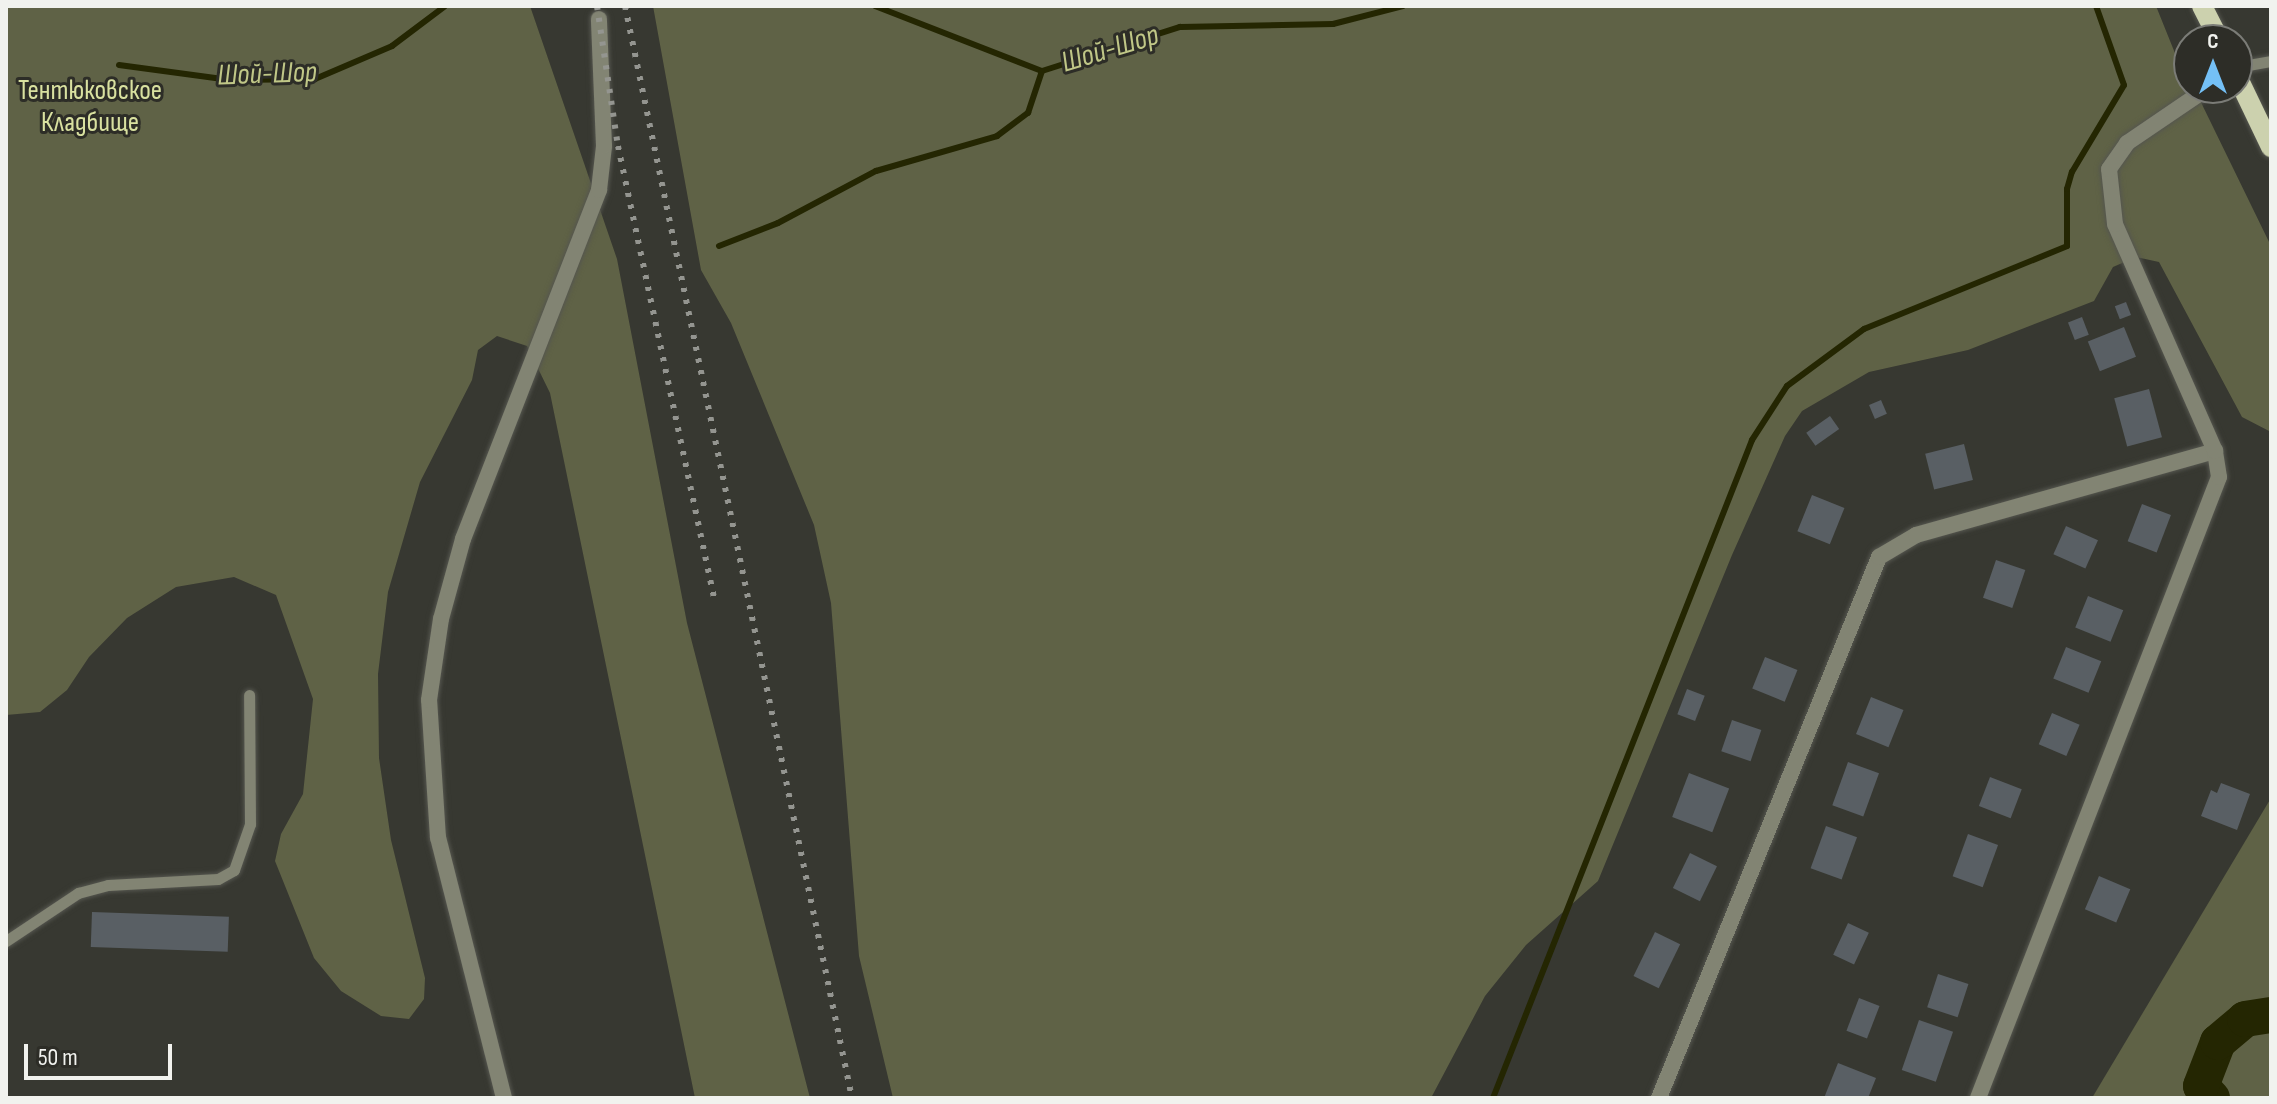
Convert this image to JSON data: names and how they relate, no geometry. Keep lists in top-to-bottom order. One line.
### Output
{"water":["Шой-Шор"],"parks":["Тентюковское Кладбище"],"scale_bar":"50 m","north":"top"}
